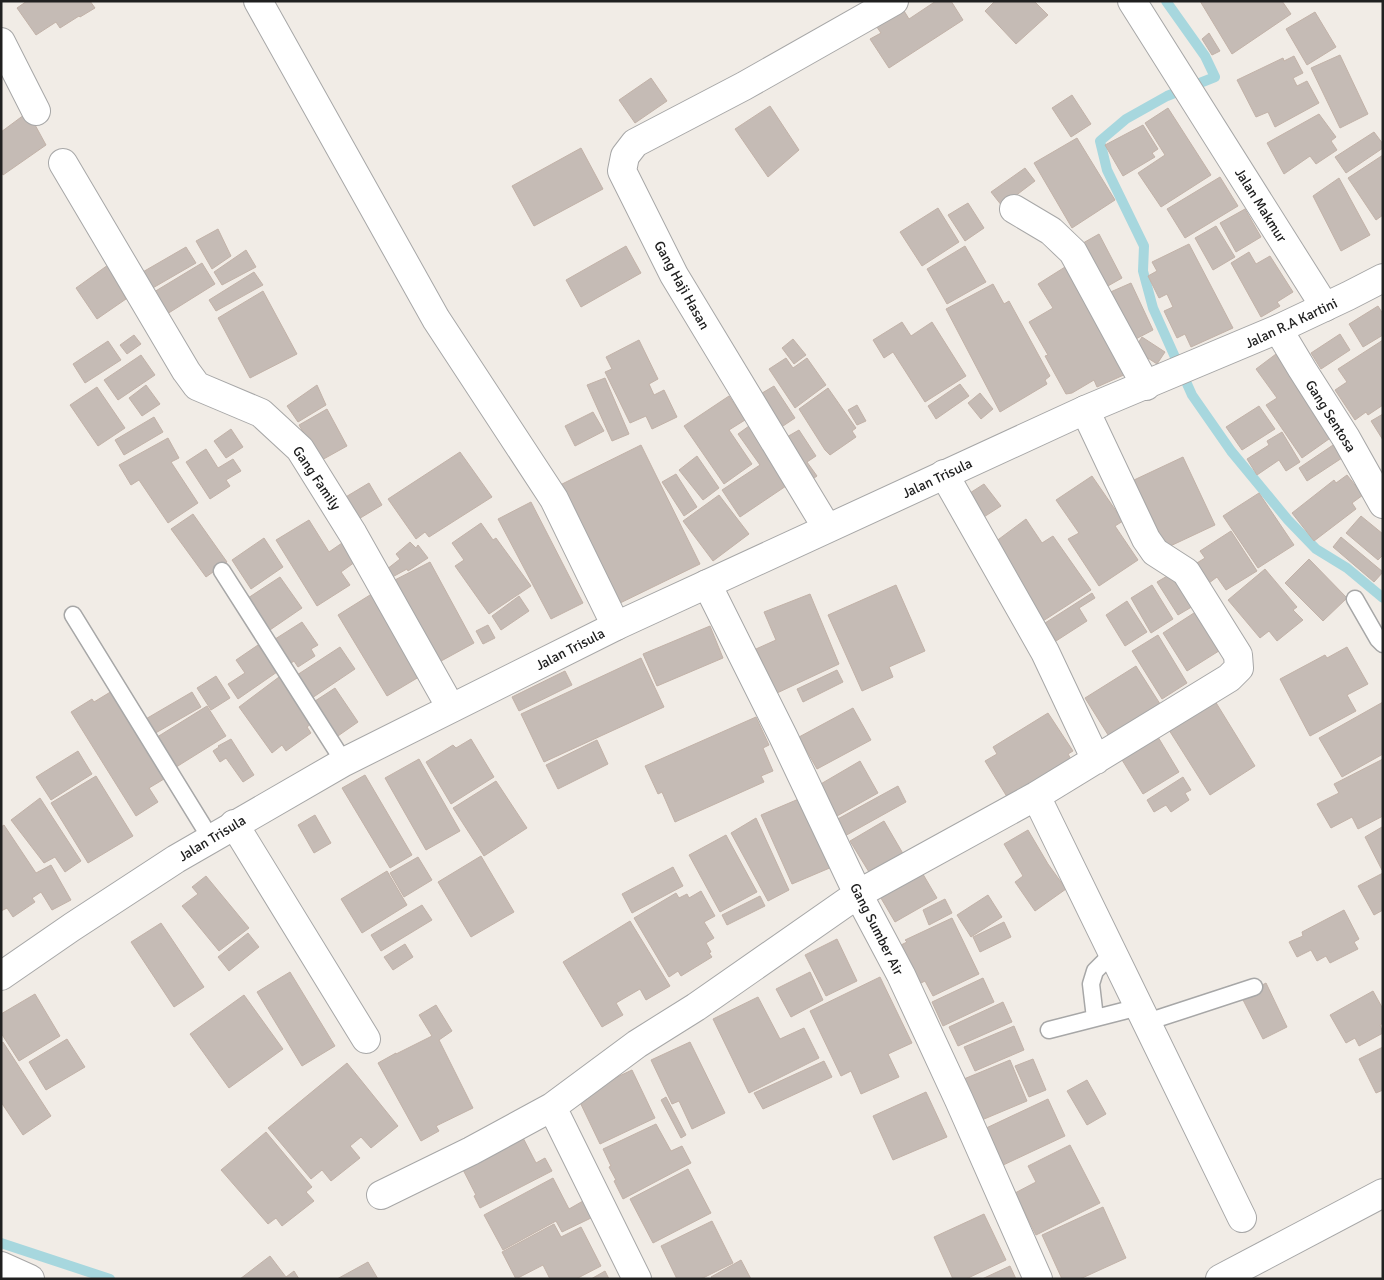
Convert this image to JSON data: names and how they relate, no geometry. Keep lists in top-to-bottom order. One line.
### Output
{"streets":{"street":["Jalan Makmur","Gang Haji Hasan","Jalan R.A Kartini","Gang Sentosa","Gang Family","Jalan Trisula","Gang Sumber Air"]},"crossings":[["Jalan Makmur","Jalan R.A Kartini"],["Gang Haji Hasan","Jalan Trisula"],["Jalan R.A Kartini","Gang Sentosa"],["Jalan R.A Kartini","Jalan Trisula"],["Gang Family","Jalan Trisula"],["Jalan Trisula","Gang Sumber Air"]]}
